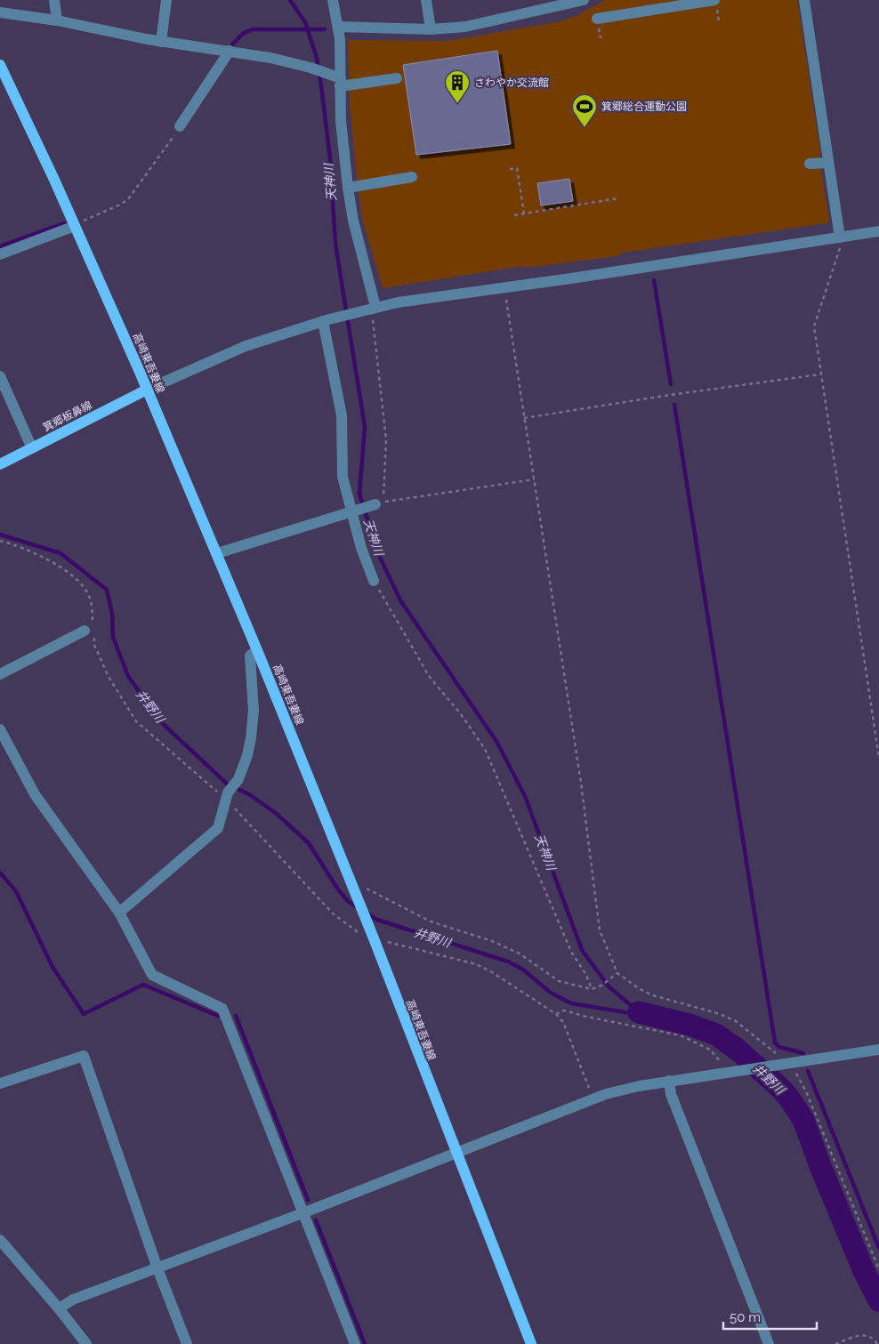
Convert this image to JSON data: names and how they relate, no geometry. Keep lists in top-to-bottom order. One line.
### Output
{"streets":{"main road":["高崎東吾妻線","箕郷板鼻線"]},"crossings":[["高崎東吾妻線","箕郷板鼻線"]],"water":["天神川","井野川"],"places":{"building":["さわやか交流館"],"sports":["箕郷総合運動公園"]},"scale_bar":"50 m"}
